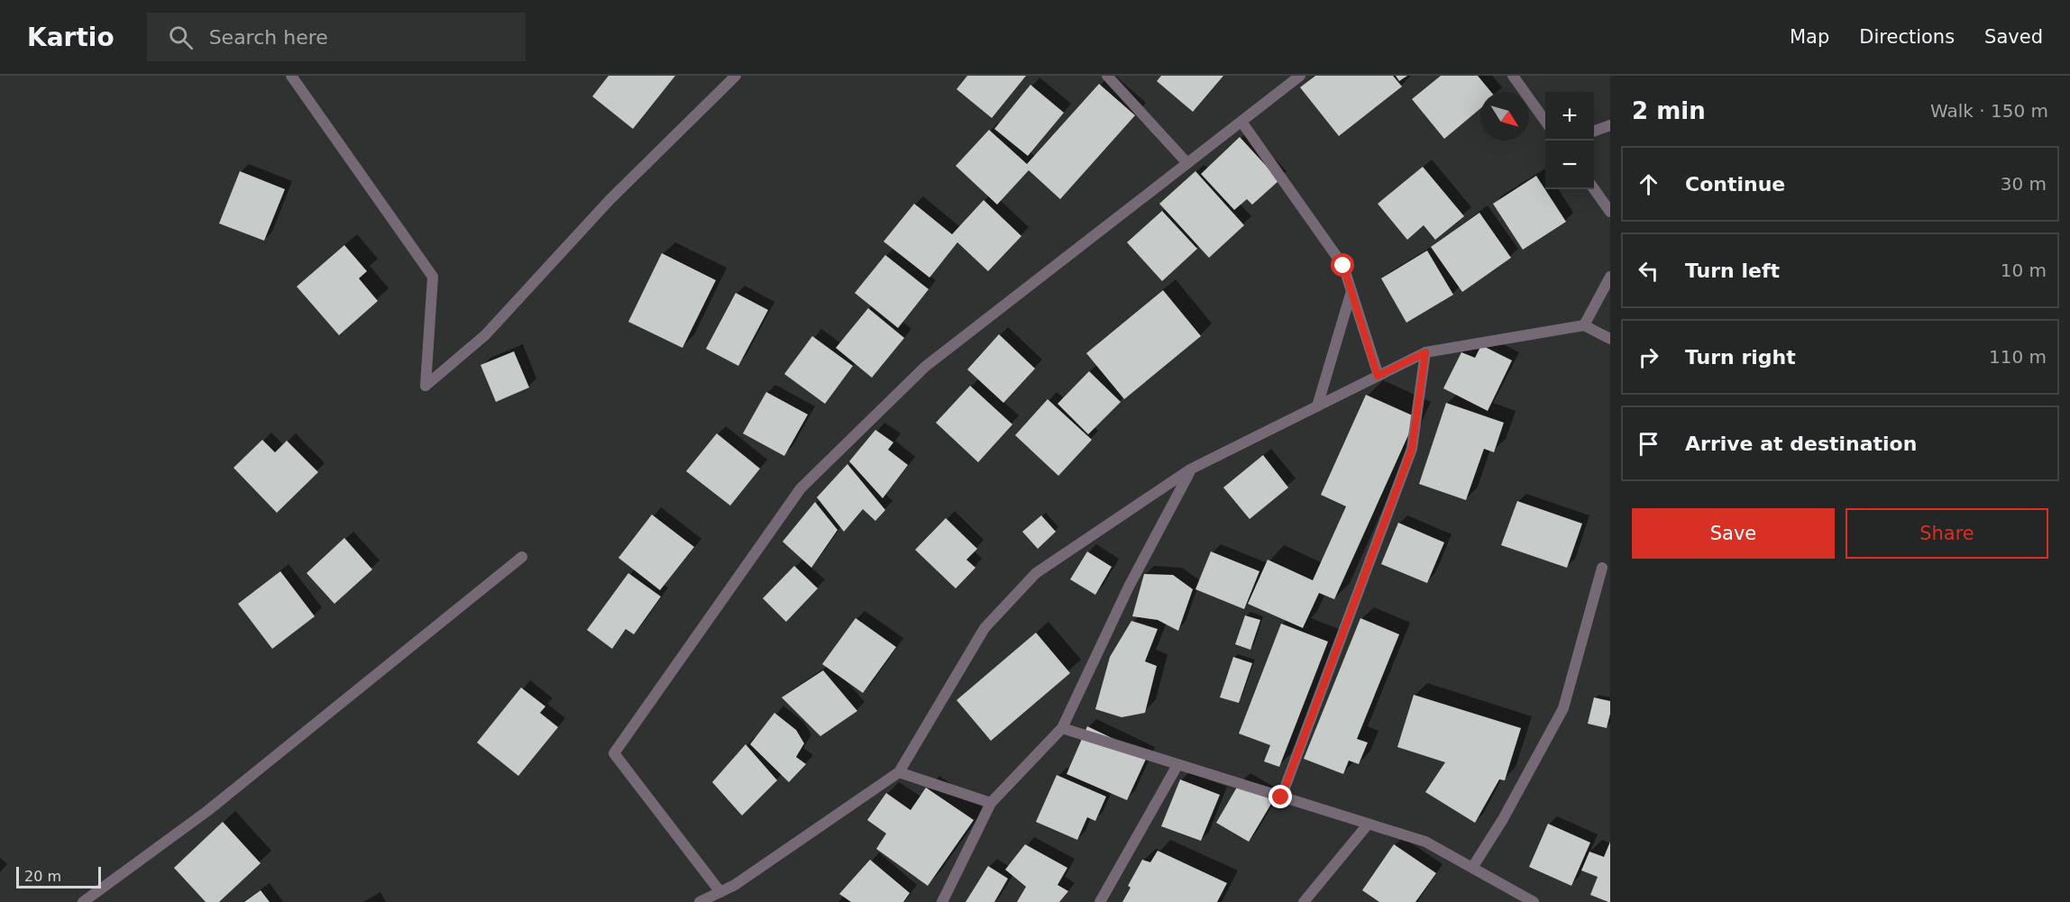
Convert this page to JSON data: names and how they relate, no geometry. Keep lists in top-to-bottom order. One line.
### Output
{"scale_bar":"20 m","north":"bottom right","page":{"header":"Kartio","search":"Search here","nav":["Map","Directions","Saved"],"heading":["2 min","Walk · 150 m"],"map_buttons":["+","−"],"list":[["Continue","30 m"],["Turn left","10 m"],["Turn right","110 m"],"Arrive at destination"],"buttons":["Save","Share"],"scale":"20 m"}}
